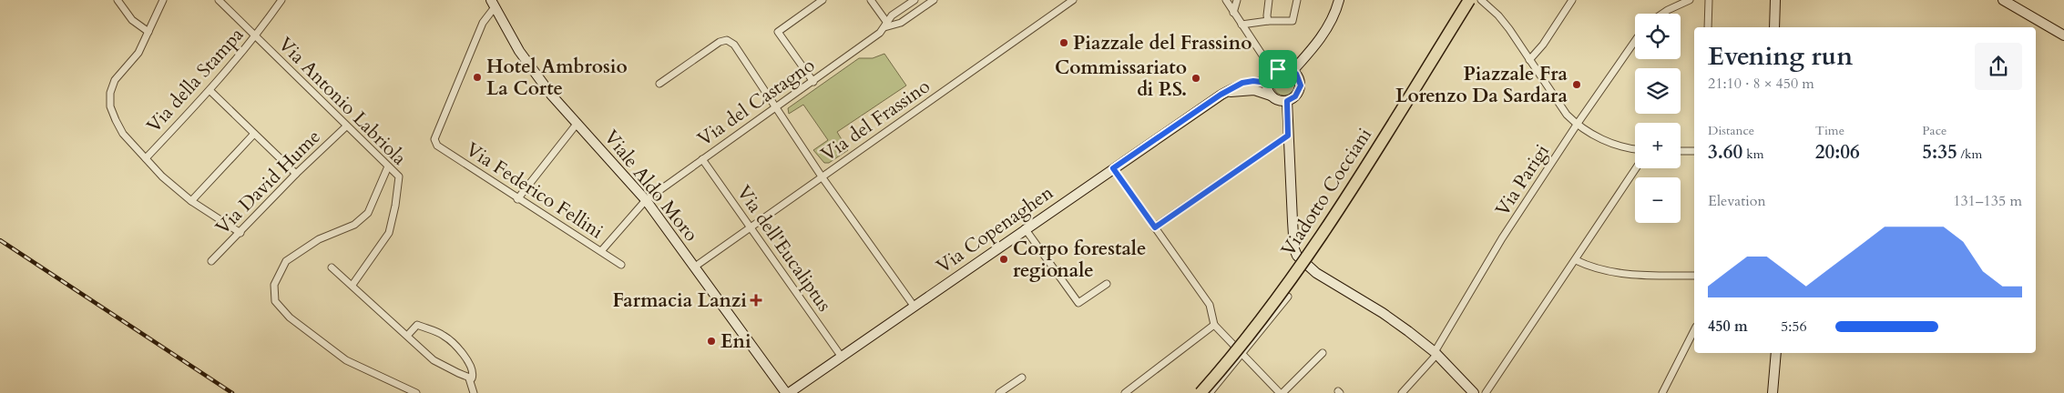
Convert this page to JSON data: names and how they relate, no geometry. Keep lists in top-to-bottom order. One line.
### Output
{"streets":{"highway":["Viadotto Cocciani"],"street":["Via della Stampa","Via Antonio Labriola","Via del Castagno","Via del Frassino","Via Parigi","Via David Hume","Viale Aldo Moro","Via Federico Fellini","Via Copenaghen","Via dell'Eucaliptus"]},"crossings":[["Via della Stampa","Via Antonio Labriola"],["Via Antonio Labriola","Via David Hume"],["Via del Castagno","Viale Aldo Moro"],["Via del Castagno","Via Federico Fellini"],["Via del Castagno","Via dell'Eucaliptus"],["Via del Frassino","Viale Aldo Moro"],["Via del Frassino","Via dell'Eucaliptus"],["Viale Aldo Moro","Via Federico Fellini"],["Viale Aldo Moro","Via Copenaghen"],["Via Copenaghen","Via dell'Eucaliptus"]],"places":{"other":["Piazzale del Frassino","Hotel Ambrosio La Corte","Commissariato di P.S.","Piazzale Fra Lorenzo Da Sardara","Corpo forestale regionale","Eni"],"health":["Farmacia Lanzi"]},"page":{"map_buttons":["+","−"],"heading":["Evening run","21:10 · 8 × 450 m"],"stats":[["Distance","3.60 km"],["Time","20:06"],["Pace","5:35 /km"]],"chart":["Elevation","131–135 m"],"list":[{"name":"450 m","note":"5:56"}]}}
